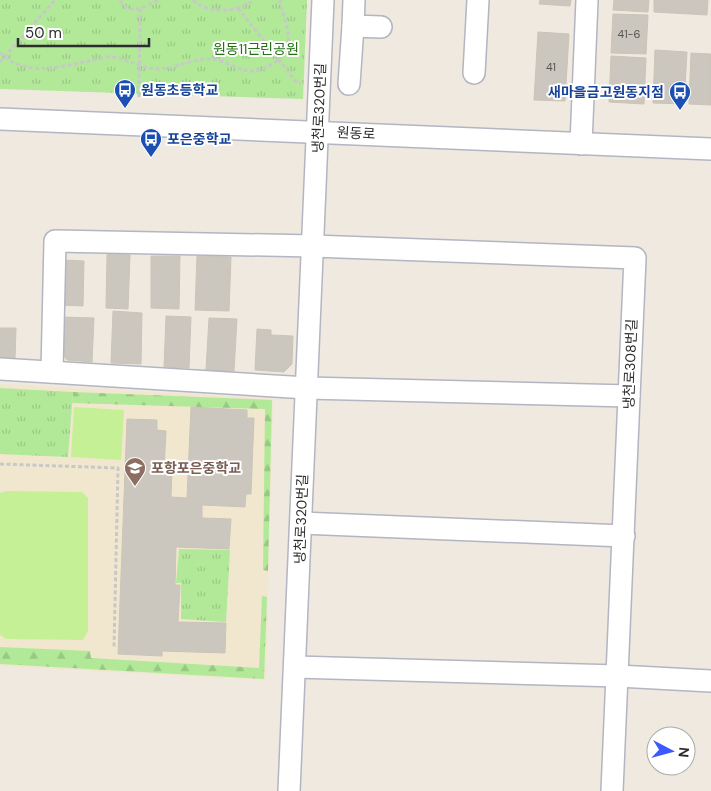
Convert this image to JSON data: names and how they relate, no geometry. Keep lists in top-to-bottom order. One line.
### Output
{"streets":{"street":["냉천로320번길","원동로","냉천로308번길"]},"crossings":[["냉천로320번길","원동로"],["냉천로320번길","냉천로308번길"]],"parks":["원동11근린공원"],"places":{"bus stop":["원동초등학교","새마을금고원동지점","포은중학교"],"school or university":["포항포은중학교"]},"house_numbers":["41-6","41"],"scale_bar":"50 m","north":"right"}
